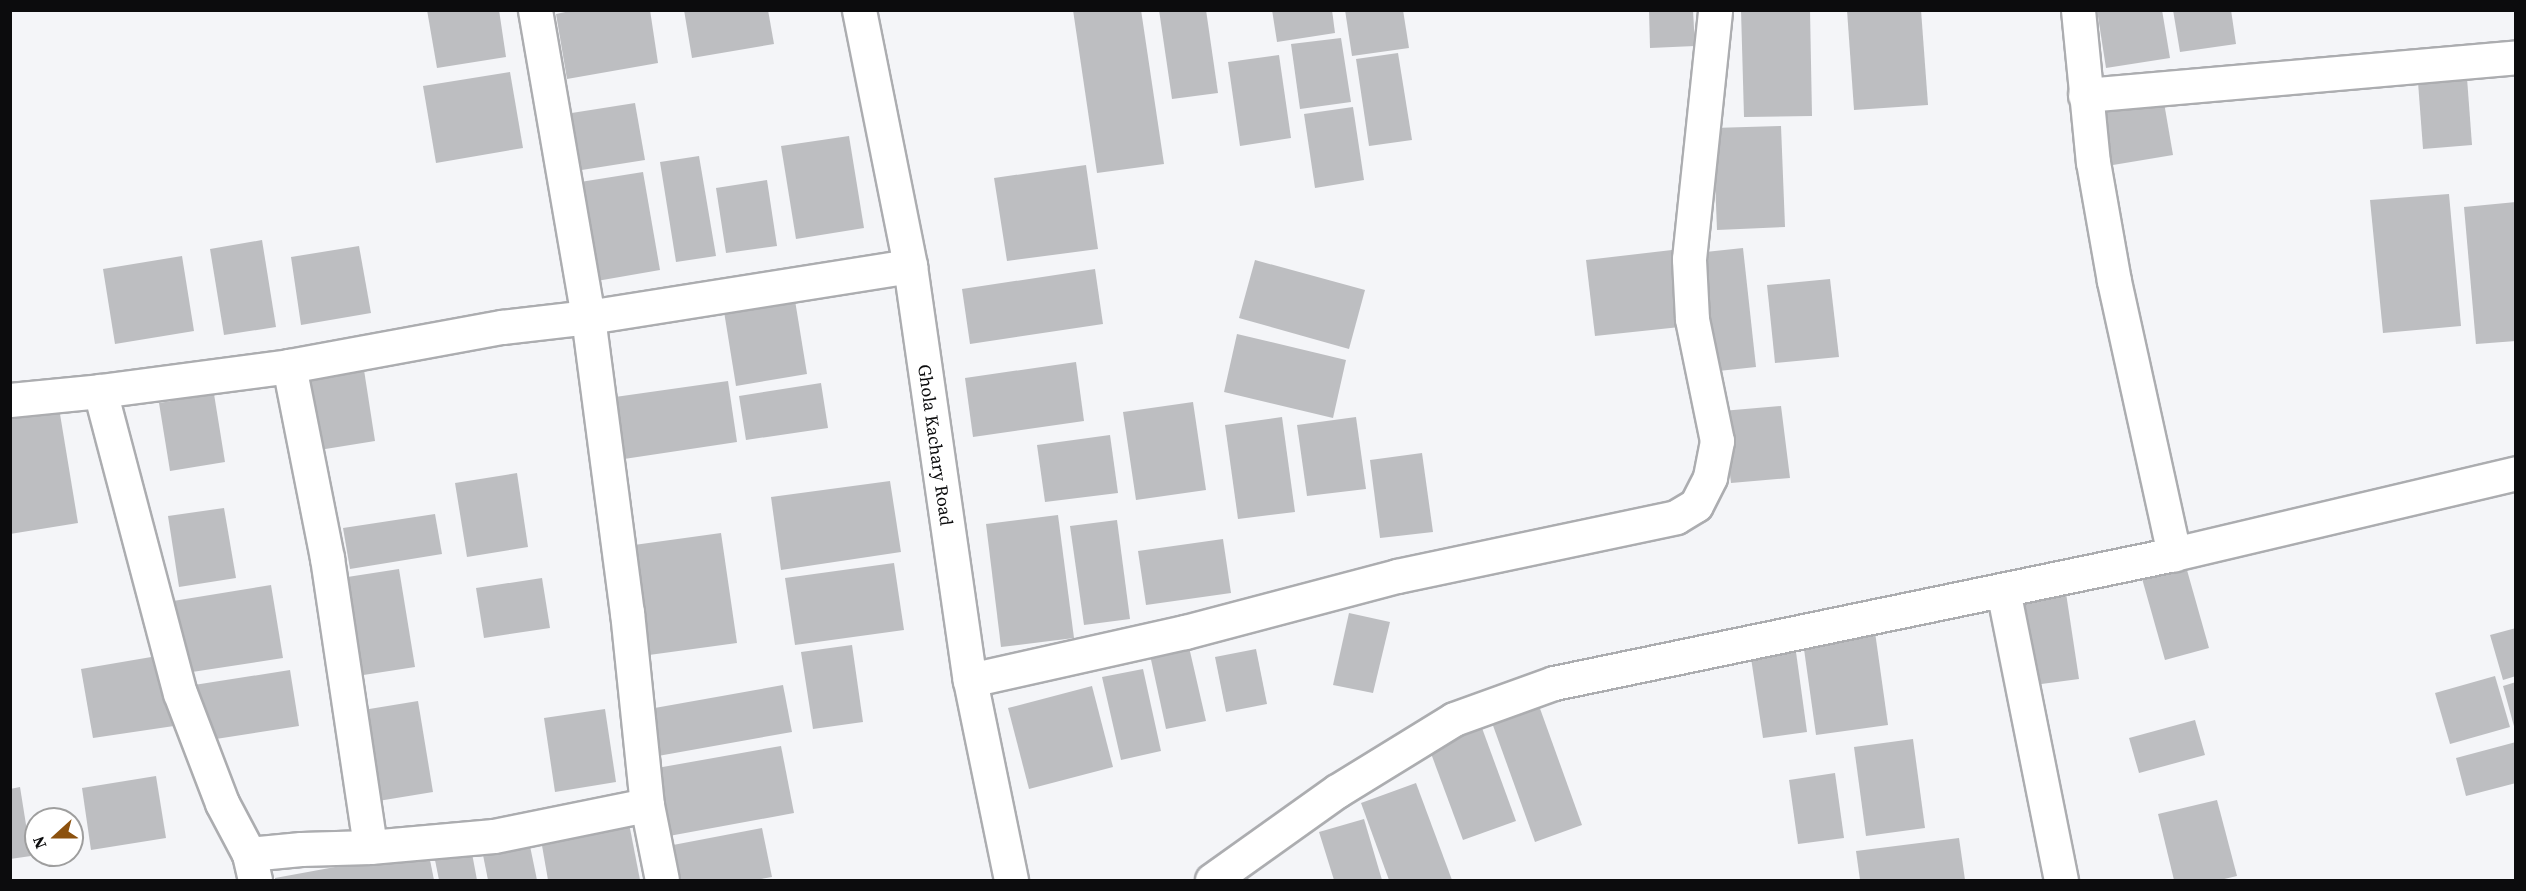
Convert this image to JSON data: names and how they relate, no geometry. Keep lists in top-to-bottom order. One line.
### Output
{"streets":{"street":["Ghola Kachary Road"]},"north":"left"}
